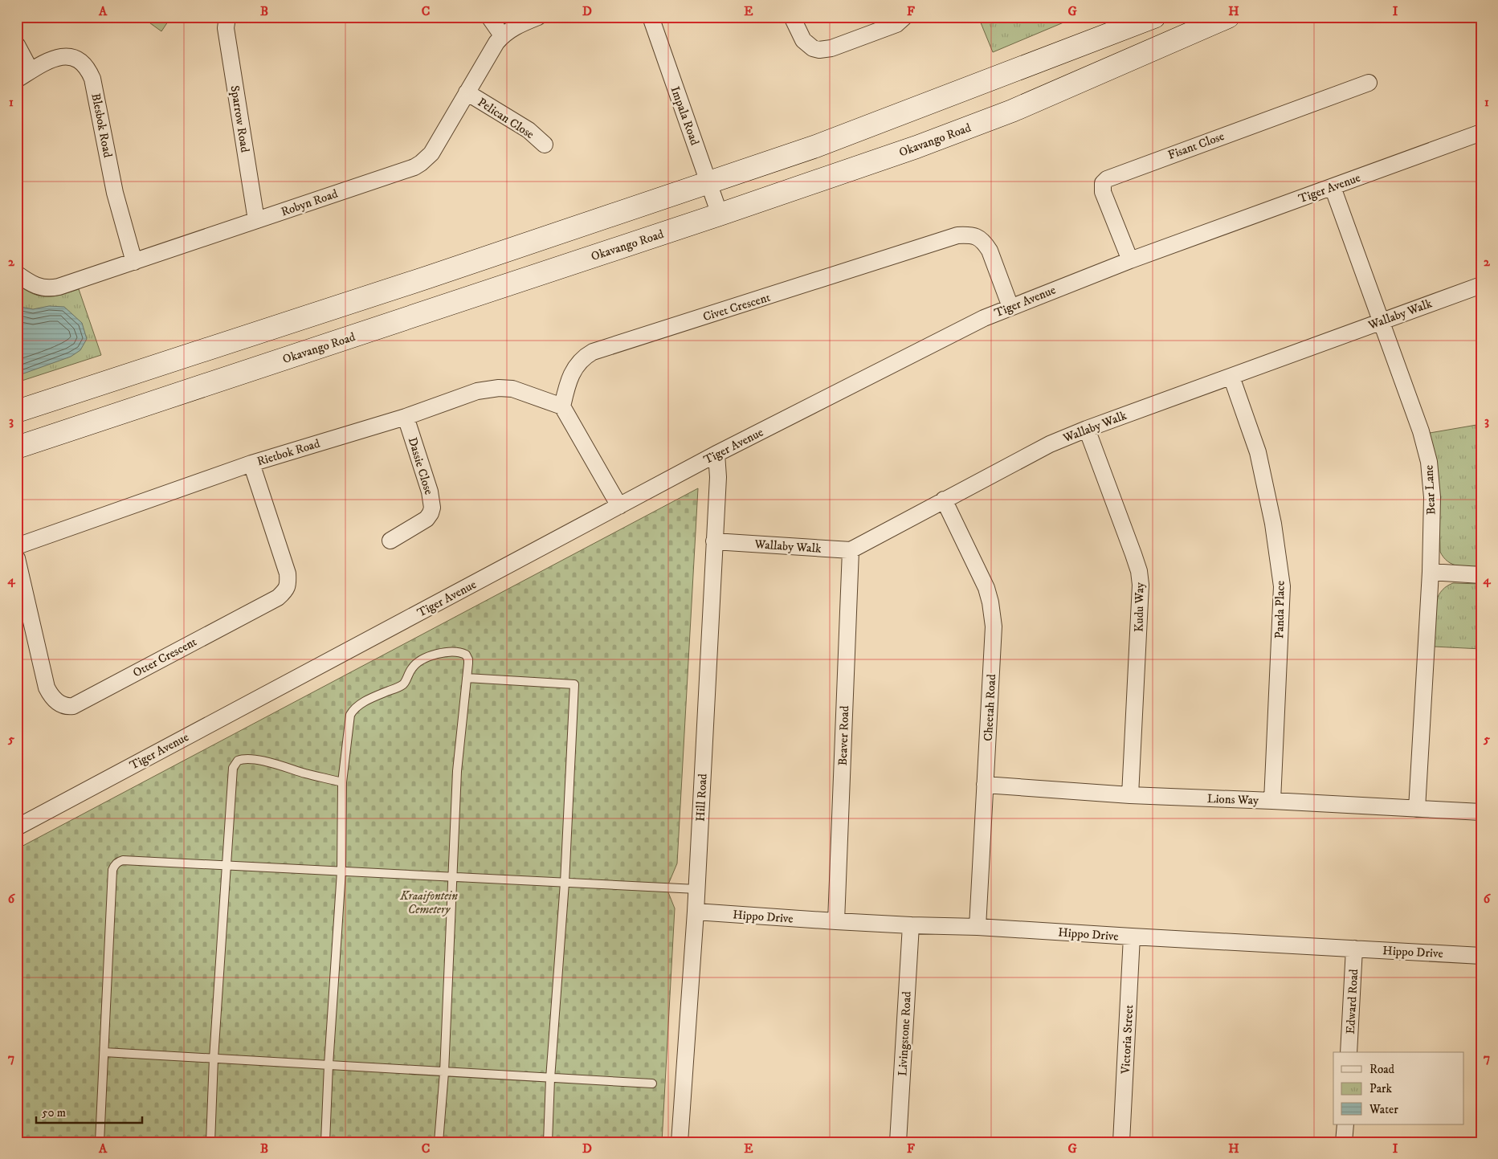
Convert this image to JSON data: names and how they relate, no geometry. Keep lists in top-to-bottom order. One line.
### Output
{"streets":{"main road":["Okavango Road"],"street":["Impala Road","Pelican Close","Sparrow Road","Blesbok Road","Fisant Close","Tiger Avenue","Robyn Road","Civet Crescent","Wallaby Walk","Rietbok Road","Dassie Close","Bear Lane","Kudu Way","Panda Place","Otter Crescent","Cheetah Road","Beaver Road","Hill Road","Lions Way","Hippo Drive","Edward Road","Livingstone Road","Victoria Street"]},"crossings":[["Impala Road","Okavango Road"],["Pelican Close","Robyn Road"],["Sparrow Road","Robyn Road"],["Blesbok Road","Robyn Road"],["Fisant Close","Tiger Avenue"],["Tiger Avenue","Civet Crescent"],["Tiger Avenue","Bear Lane"],["Tiger Avenue","Hill Road"],["Civet Crescent","Rietbok Road"],["Wallaby Walk","Bear Lane"],["Wallaby Walk","Kudu Way"],["Wallaby Walk","Panda Place"],["Wallaby Walk","Cheetah Road"],["Wallaby Walk","Beaver Road"],["Wallaby Walk","Hill Road"],["Rietbok Road","Dassie Close"],["Rietbok Road","Otter Crescent"],["Bear Lane","Lions Way"],["Kudu Way","Lions Way"],["Panda Place","Lions Way"],["Cheetah Road","Lions Way"],["Cheetah Road","Hippo Drive"],["Beaver Road","Hippo Drive"],["Hill Road","Hippo Drive"],["Hippo Drive","Edward Road"],["Hippo Drive","Livingstone Road"],["Hippo Drive","Victoria Street"]],"parks":["Kraaifontein Cemetery"],"legend":["Road","Park","Water"],"scale_bar":"50 m","grid":{"columns":["A","B","C","D","E","F","G","H","I"],"rows":["1","2","3","4","5","6","7"]}}
